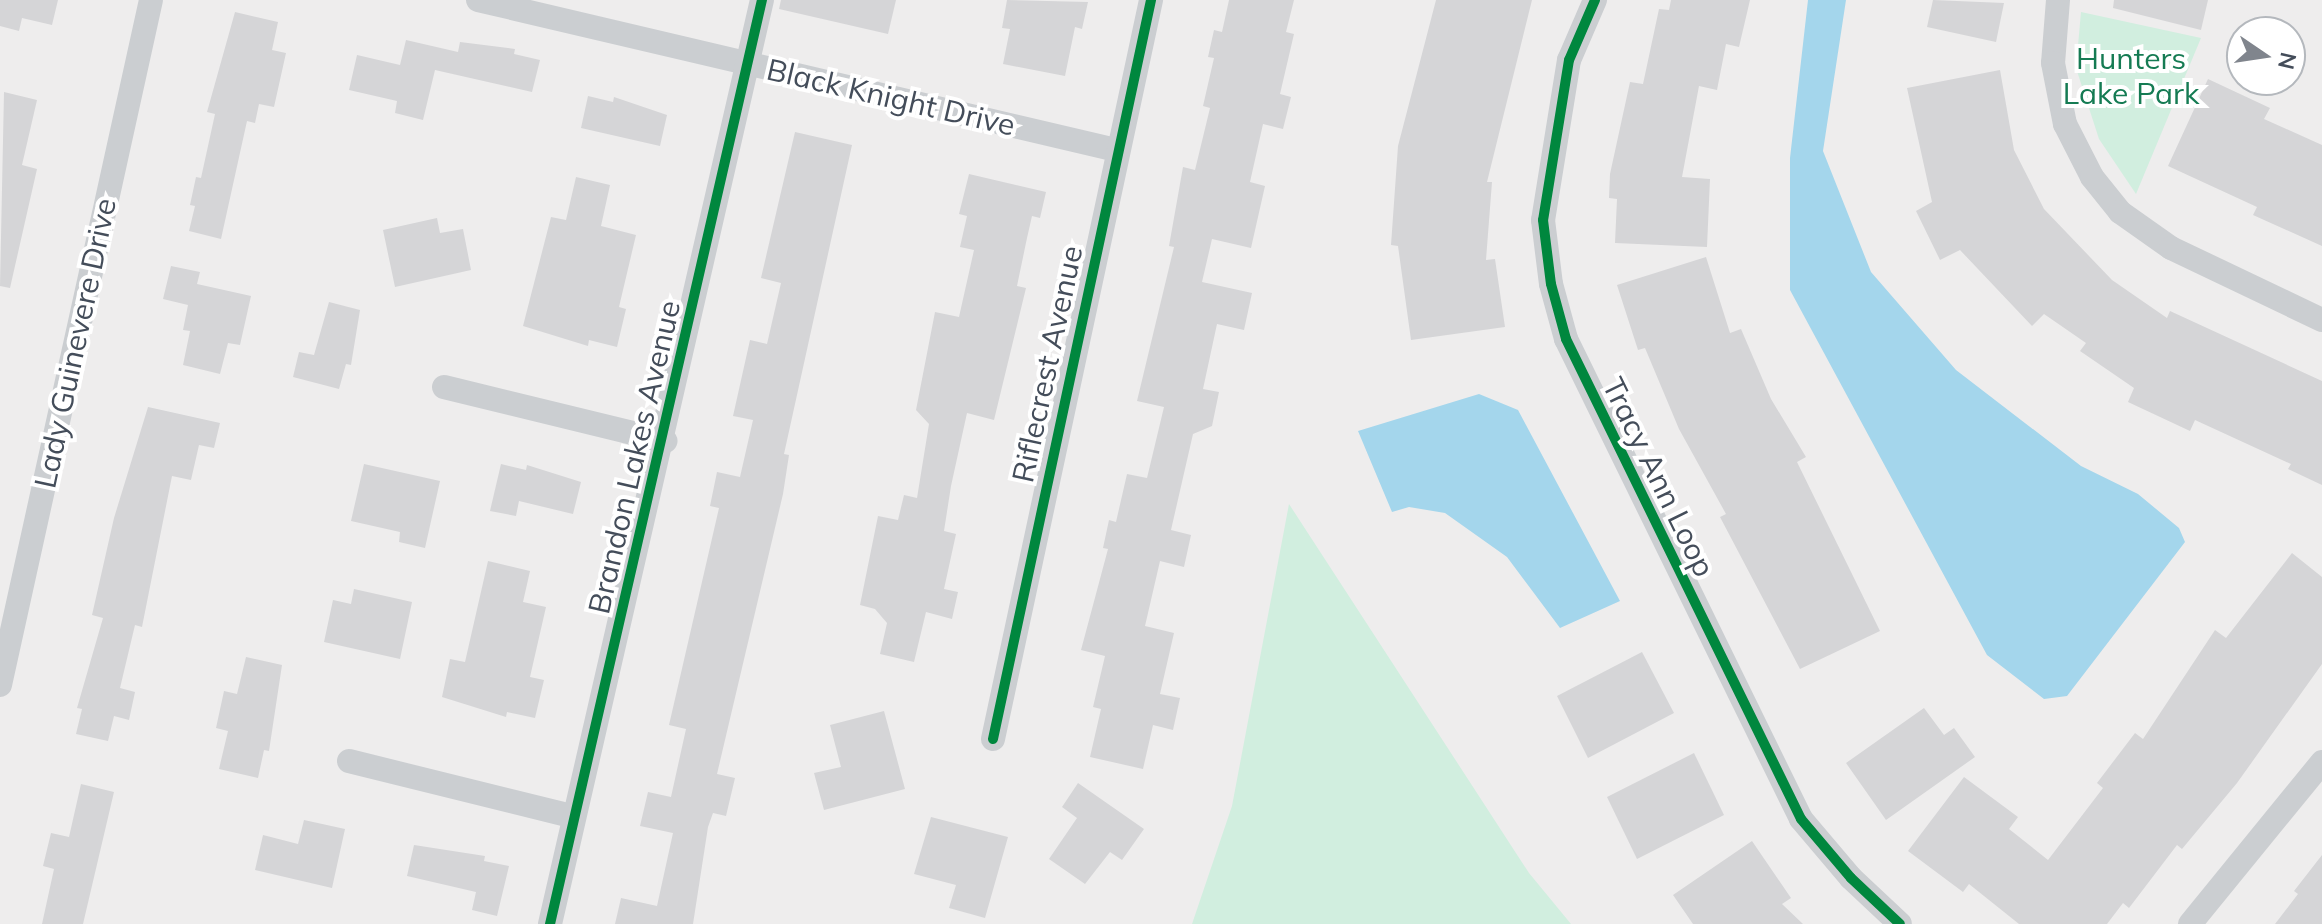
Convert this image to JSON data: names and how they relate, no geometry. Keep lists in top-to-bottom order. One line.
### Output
{"streets":{"street":["Black Knight Drive","Lady Guinevere Drive","Riflecrest Avenue","Brandon Lakes Avenue","Tracy Ann Loop"]},"crossings":[["Black Knight Drive","Riflecrest Avenue"],["Black Knight Drive","Brandon Lakes Avenue"]],"parks":["Hunters Lake Park"],"north":"right"}
